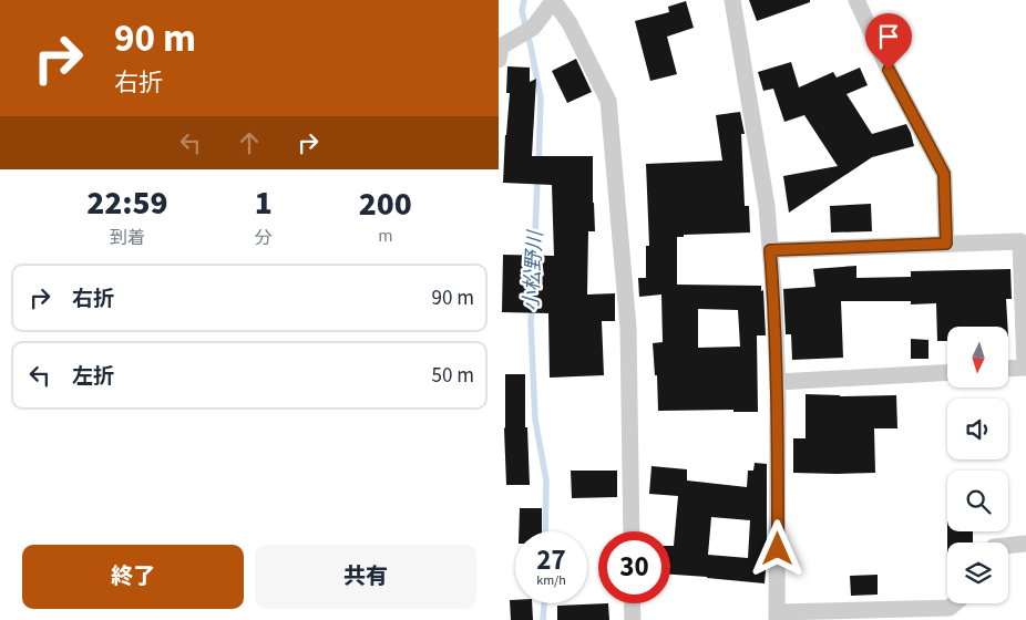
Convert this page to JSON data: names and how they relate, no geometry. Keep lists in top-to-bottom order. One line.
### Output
{"water":["小松野川"],"north":"bottom","page":{"turn":["90 m","右折"],"eta":["22:59","到着","1","分","200","m"],"list":[{"name":"右折","value":"90 m"},{"name":"左折","value":"50 m"}],"speed":"27 km/h","limit":"30","buttons":["終了","共有"]}}
